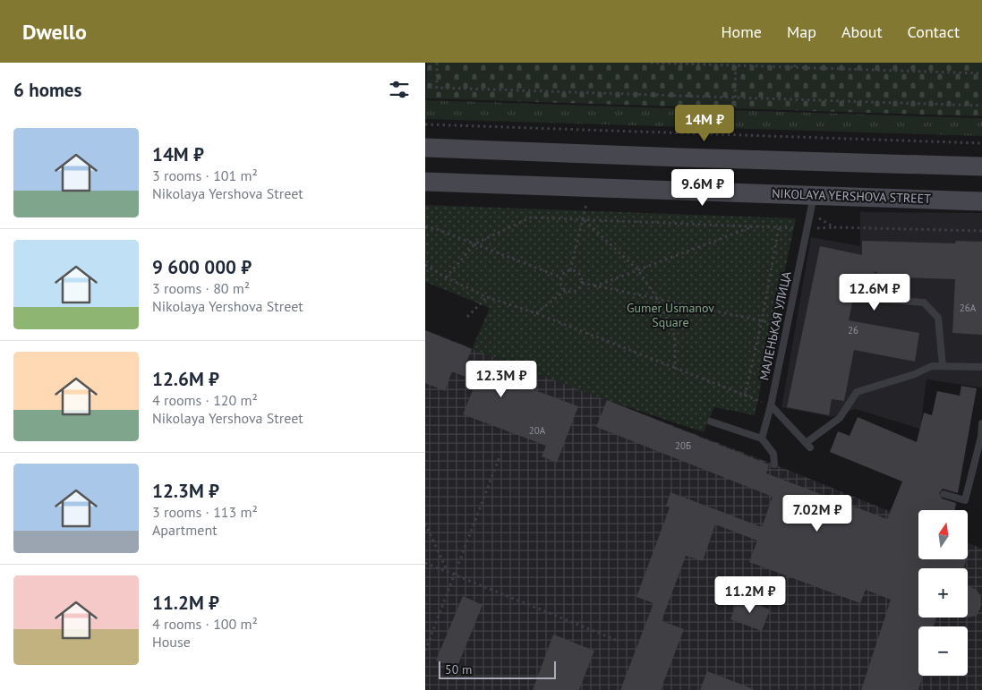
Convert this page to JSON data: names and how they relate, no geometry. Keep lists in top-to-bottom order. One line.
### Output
{"streets":{"main road":["NIKOLAYA YERSHOVA STREET"],"lane":["МАЛЕНЬКАЯ УЛИЦА"]},"crossings":[["NIKOLAYA YERSHOVA STREET","МАЛЕНЬКАЯ УЛИЦА"]],"parks":["Gumer Usmanov Square"],"house_numbers":["26А","26","20А","20Б"],"scale_bar":"50 m","north":"top","page":{"header":"Dwello","nav":["Home","Map","About","Contact"],"heading":"6 homes","price":["14M ₽","9.6M ₽","12.6M ₽","12.3M ₽","7.02M ₽","11.2M ₽"],"list":[{"name":"14M ₽","note":"3 rooms · 101 m² · Nikolaya Yershova Street"},{"name":"9 600 000 ₽","note":"3 rooms · 80 m² · Nikolaya Yershova Street"},{"name":"12.6M ₽","note":"4 rooms · 120 m² · Nikolaya Yershova Street"},{"name":"12.3M ₽","note":"3 rooms · 113 m² · Apartment"},{"name":"11.2M ₽","note":"4 rooms · 100 m² · House"}],"map_buttons":["+","−"],"scale":"50 m"}}
